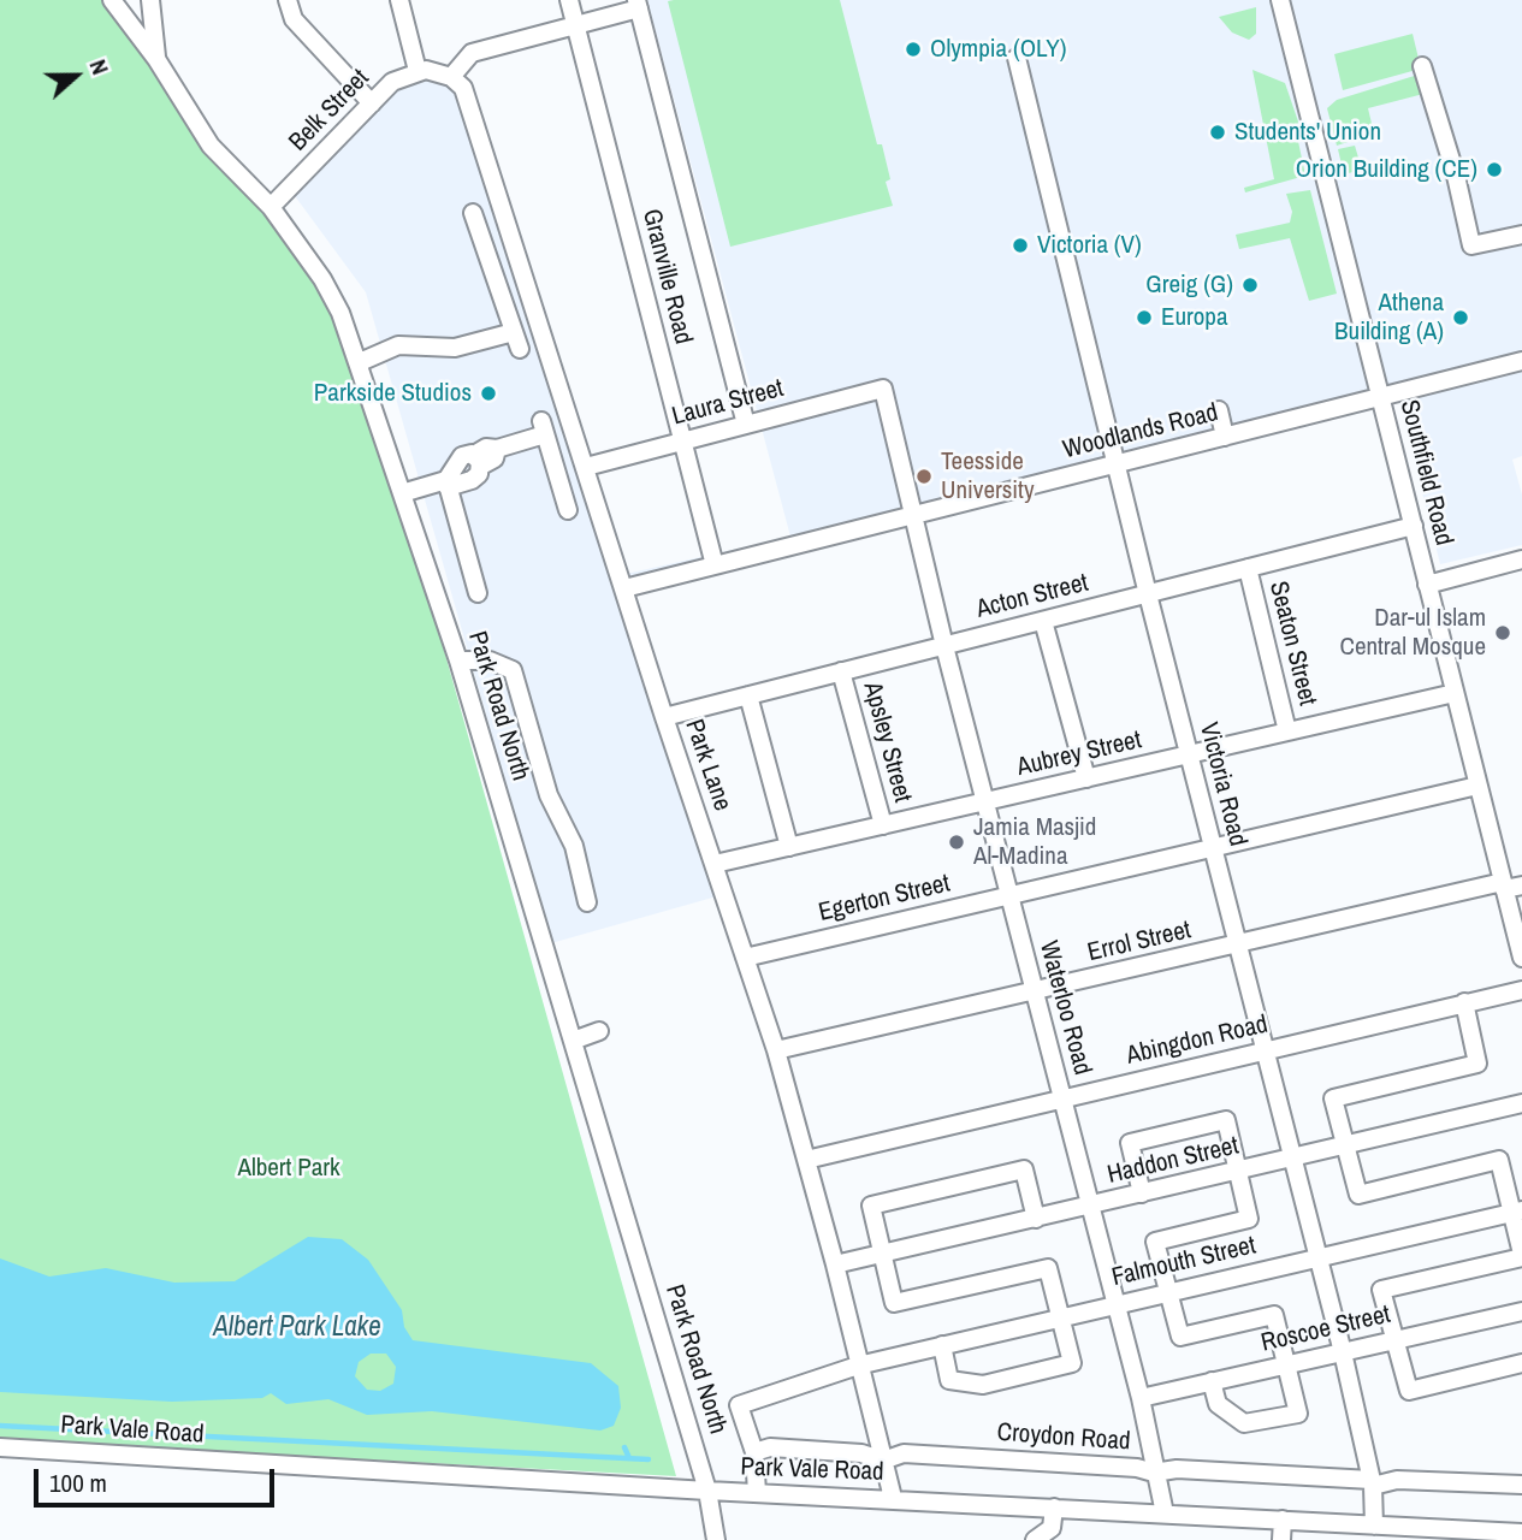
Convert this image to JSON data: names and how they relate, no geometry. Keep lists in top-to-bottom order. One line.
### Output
{"streets":{"street":["Belk Street","Granville Road","Laura Street","Woodlands Road","Southfield Road","Acton Street","Seaton Street","Park Road North","Apsley Street","Aubrey Street","Park Lane","Victoria Road","Egerton Street","Errol Street","Waterloo Road","Abingdon Road","Haddon Street","Falmouth Street","Roscoe Street","Park Vale Road","Croydon Road"]},"crossings":[["Belk Street","Granville Road"],["Belk Street","Park Road North"],["Belk Street","Park Lane"],["Granville Road","Laura Street"],["Granville Road","Woodlands Road"],["Laura Street","Park Lane"],["Laura Street","Waterloo Road"],["Woodlands Road","Southfield Road"],["Woodlands Road","Park Lane"],["Woodlands Road","Victoria Road"],["Woodlands Road","Waterloo Road"],["Southfield Road","Acton Street"],["Southfield Road","Aubrey Street"],["Southfield Road","Egerton Street"],["Southfield Road","Errol Street"],["Acton Street","Seaton Street"],["Acton Street","Apsley Street"],["Acton Street","Park Lane"],["Acton Street","Victoria Road"],["Acton Street","Waterloo Road"],["Seaton Street","Aubrey Street"],["Park Road North","Park Vale Road"],["Apsley Street","Aubrey Street"],["Aubrey Street","Park Lane"],["Aubrey Street","Victoria Road"],["Aubrey Street","Waterloo Road"],["Park Lane","Egerton Street"],["Park Lane","Errol Street"],["Park Lane","Abingdon Road"],["Park Lane","Haddon Street"],["Park Lane","Falmouth Street"],["Park Lane","Park Vale Road"],["Park Lane","Croydon Road"],["Victoria Road","Egerton Street"],["Victoria Road","Errol Street"],["Victoria Road","Abingdon Road"],["Victoria Road","Haddon Street"],["Victoria Road","Falmouth Street"],["Victoria Road","Roscoe Street"],["Victoria Road","Park Vale Road"],["Victoria Road","Croydon Road"],["Egerton Street","Waterloo Road"],["Errol Street","Waterloo Road"],["Waterloo Road","Abingdon Road"],["Waterloo Road","Haddon Street"],["Waterloo Road","Falmouth Street"],["Waterloo Road","Roscoe Street"],["Waterloo Road","Park Vale Road"],["Waterloo Road","Croydon Road"],["Falmouth Street","Croydon Road"]],"water":["Albert Park Lake"],"parks":["Albert Park"],"places":["Olympia (OLY)","Students' Union","Orion Building (CE)","Victoria (V)","Greig (G)","Europa","Athena Building (A)","Parkside Studios","Teesside University","Dar-ul Islam Central Mosque","Jamia Masjid Al-Madina"],"scale_bar":"100 m","north":"right"}
